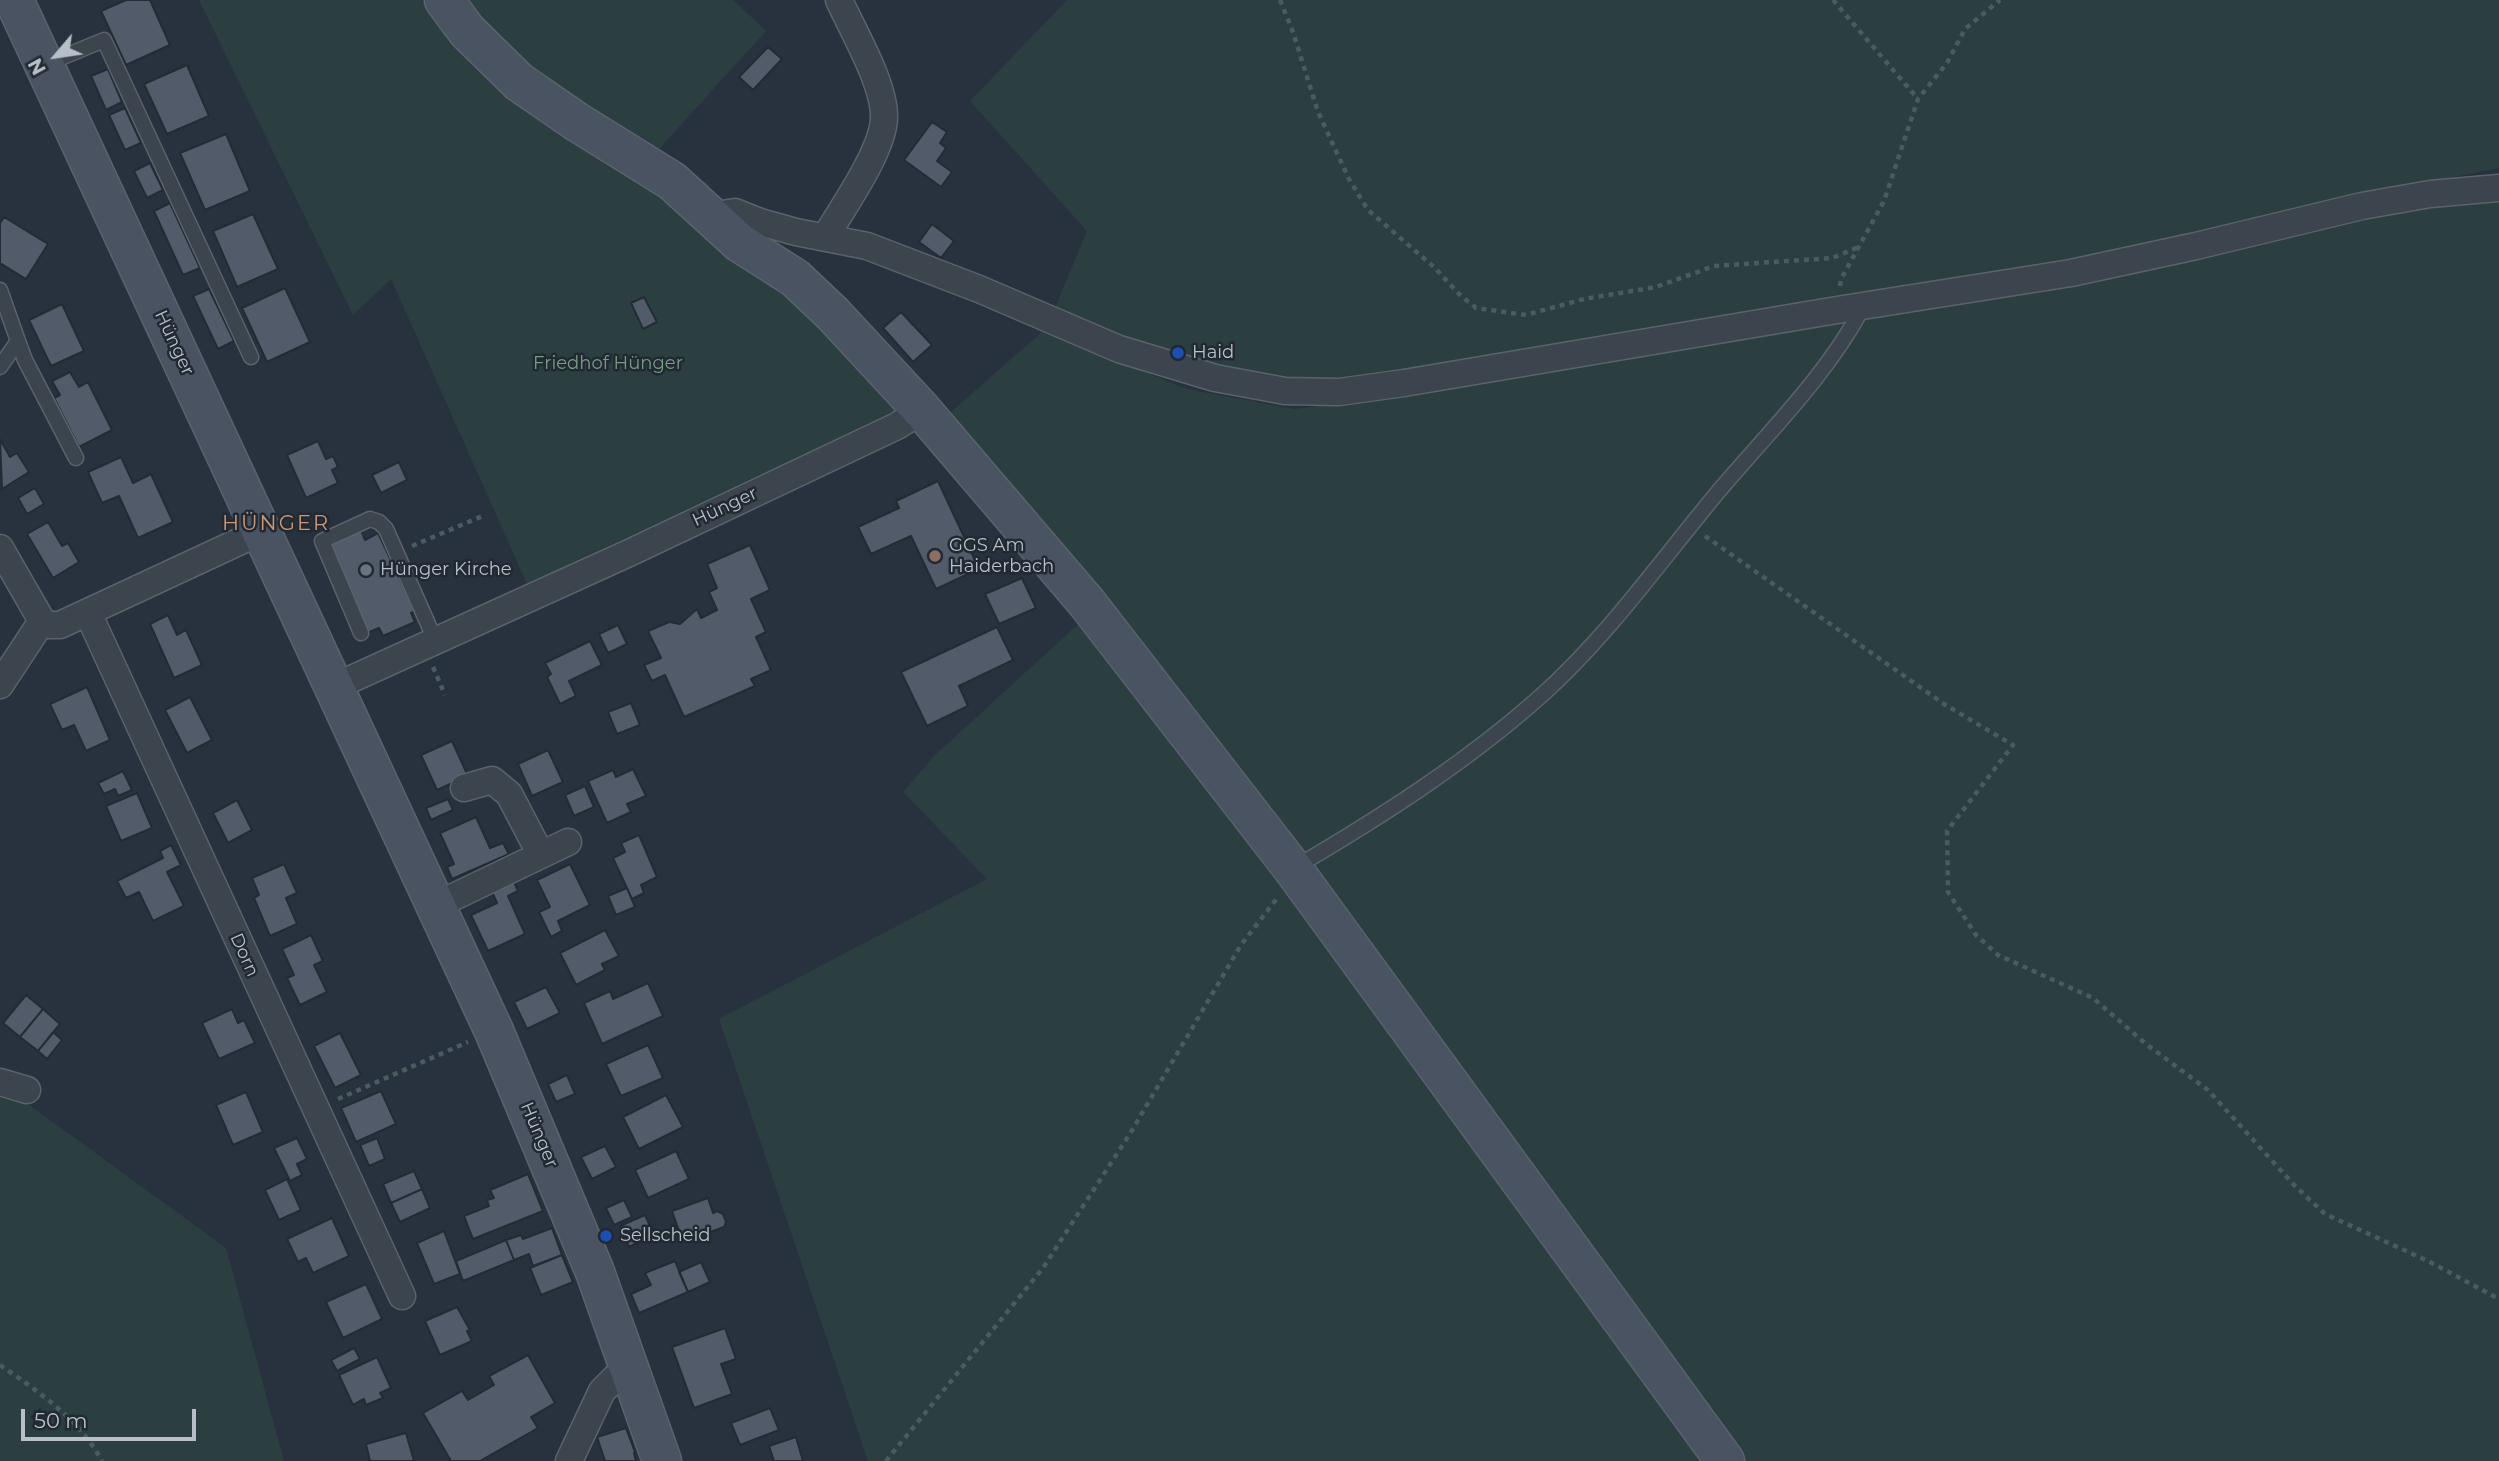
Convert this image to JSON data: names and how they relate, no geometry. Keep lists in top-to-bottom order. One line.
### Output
{"streets":{"street":["Hünger","Dorn"]},"districts":["HÜNGER"],"parks":["Friedhof Hünger"],"places":["Haid","GGS Am Haiderbach","Hünger Kirche","Sellscheid"],"scale_bar":"50 m","north":"bottom left"}
